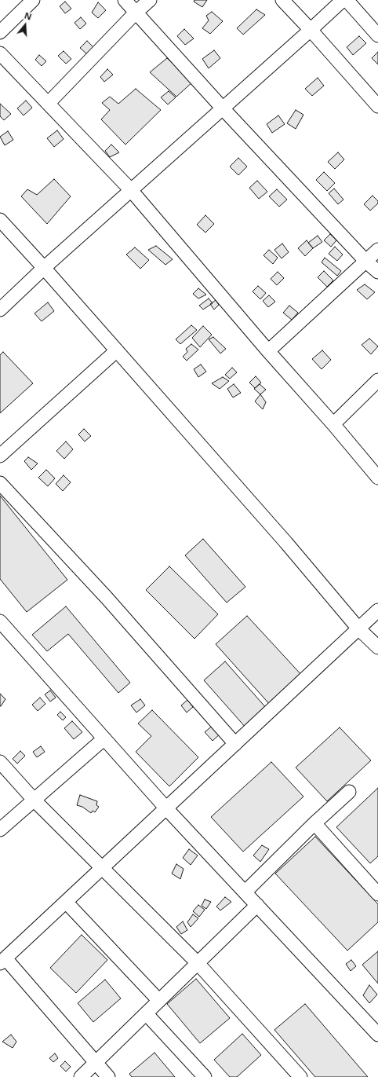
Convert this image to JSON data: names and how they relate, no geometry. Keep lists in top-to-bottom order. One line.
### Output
{"north":"top"}
